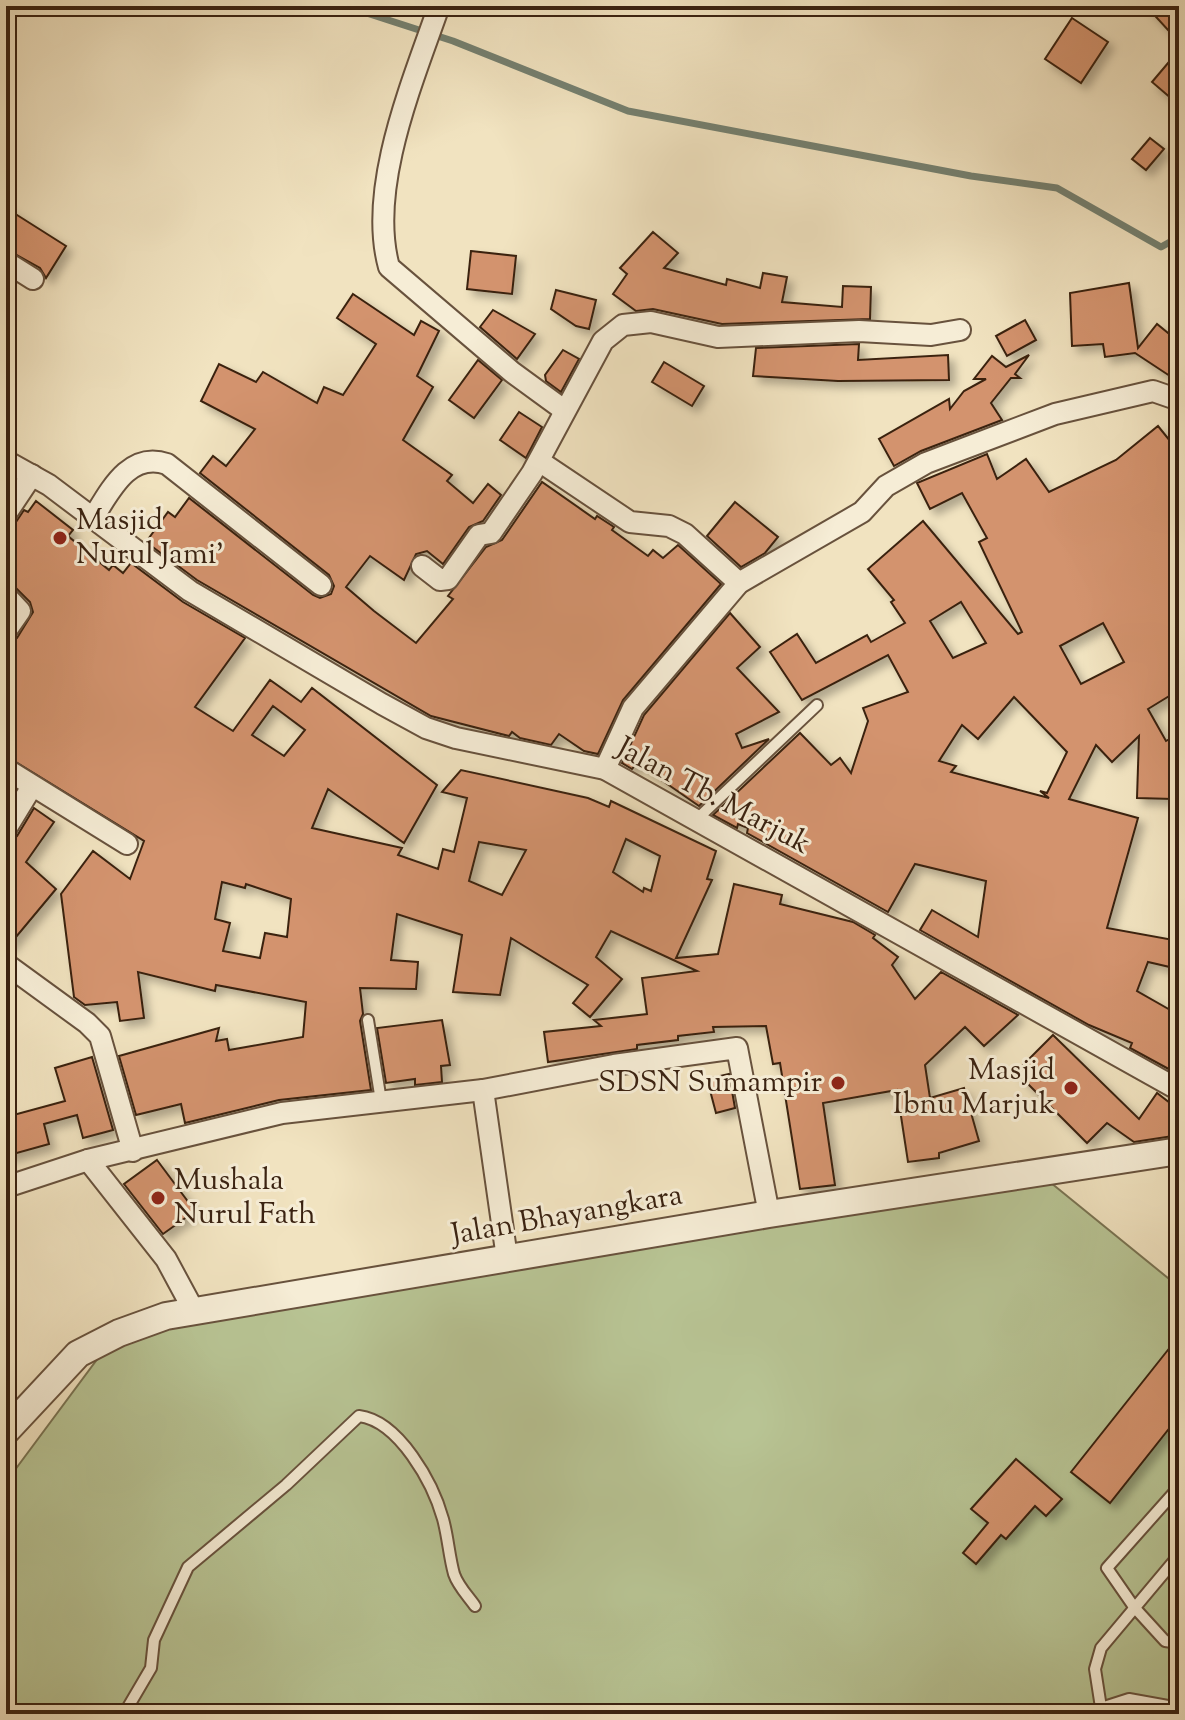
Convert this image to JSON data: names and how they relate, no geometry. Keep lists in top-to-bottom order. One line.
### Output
{"streets":{"street":["Jalan Tb. Marjuk","Jalan Bhayangkara"]},"places":["Masjid Nurul Jami'","SDSN Sumampir","Masjid Ibnu Marjuk","Mushala Nurul Fath"]}
